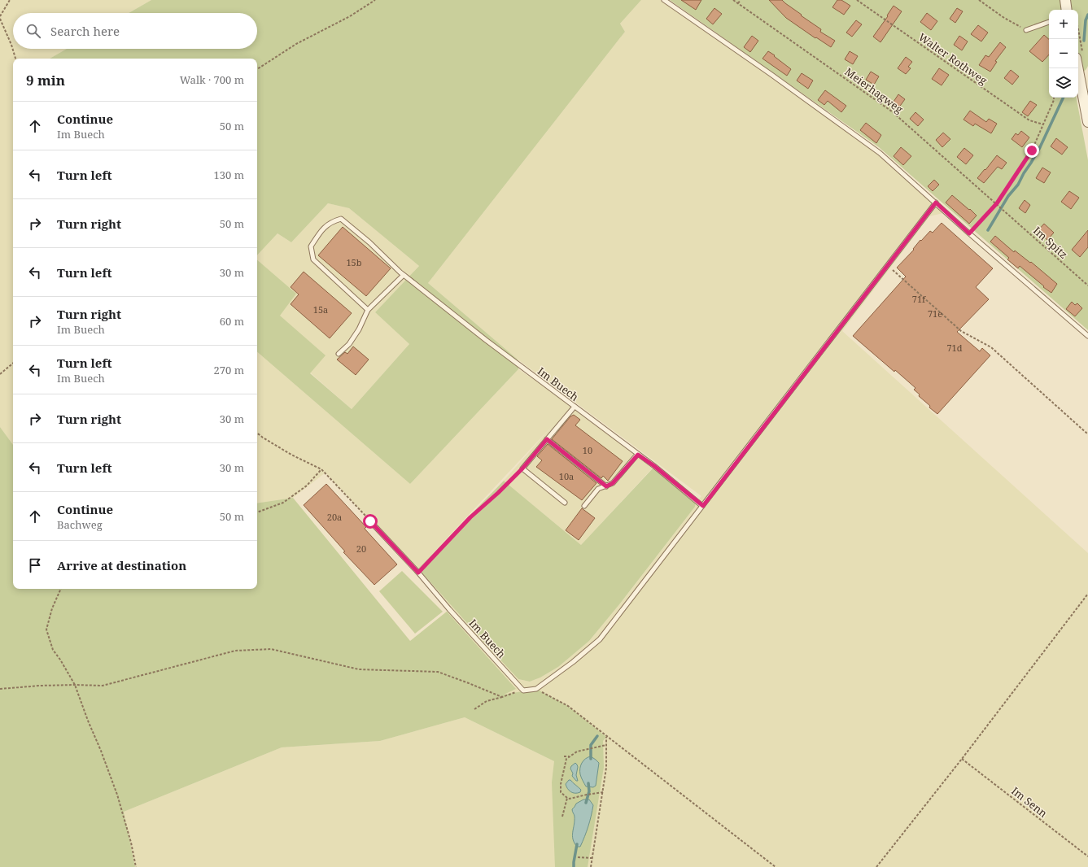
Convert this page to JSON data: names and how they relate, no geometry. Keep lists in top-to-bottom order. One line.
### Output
{"streets":{"lane":["Im Buech"],"path":["Walter Rothweg","Meierhagweg","Im Spitz","Im Senn"]},"crossings":[["Meierhagweg","Im Spitz"]],"house_numbers":["15b","71f","15a","71e","71d","10","10a","20a","20"],"page":{"map_buttons":["+","−"],"search":"Search here","heading":["9 min","Walk · 700 m"],"list":[["Continue","Im Buech","50 m"],["Turn left","130 m"],["Turn right","50 m"],["Turn left","30 m"],["Turn right","Im Buech","60 m"],["Turn left","Im Buech","270 m"],["Turn right","30 m"],["Turn left","30 m"],["Continue","Bachweg","50 m"],"Arrive at destination"]}}
